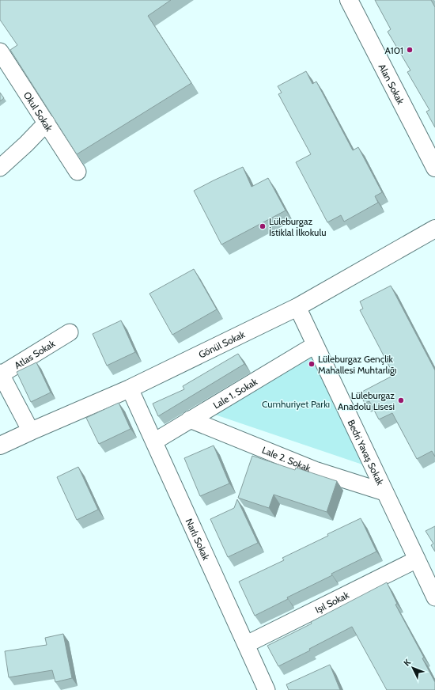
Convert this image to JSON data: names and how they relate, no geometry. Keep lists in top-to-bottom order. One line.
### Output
{"streets":{"street":["Alan Sokak","Okul Sokak","Gönül Sokak","Atlas Sokak","Lale 1. Sokak","Bedri Yavaş Sokak","Lale 2. Sokak","Narlı Sokak","Işıl Sokak"]},"crossings":[["Gönül Sokak","Bedri Yavaş Sokak"],["Gönül Sokak","Narlı Sokak"],["Lale 1. Sokak","Bedri Yavaş Sokak"],["Lale 1. Sokak","Lale 2. Sokak"],["Lale 1. Sokak","Narlı Sokak"],["Bedri Yavaş Sokak","Lale 2. Sokak"],["Bedri Yavaş Sokak","Işıl Sokak"],["Narlı Sokak","Işıl Sokak"]],"parks":["Cumhuriyet Parkı"],"places":["A101","Lüleburgaz İstiklal İlkokulu","Lüleburgaz Gençlik Mahallesi Muhtarlığı","Lüleburgaz Anadolu Lisesi"],"north":"top left"}
